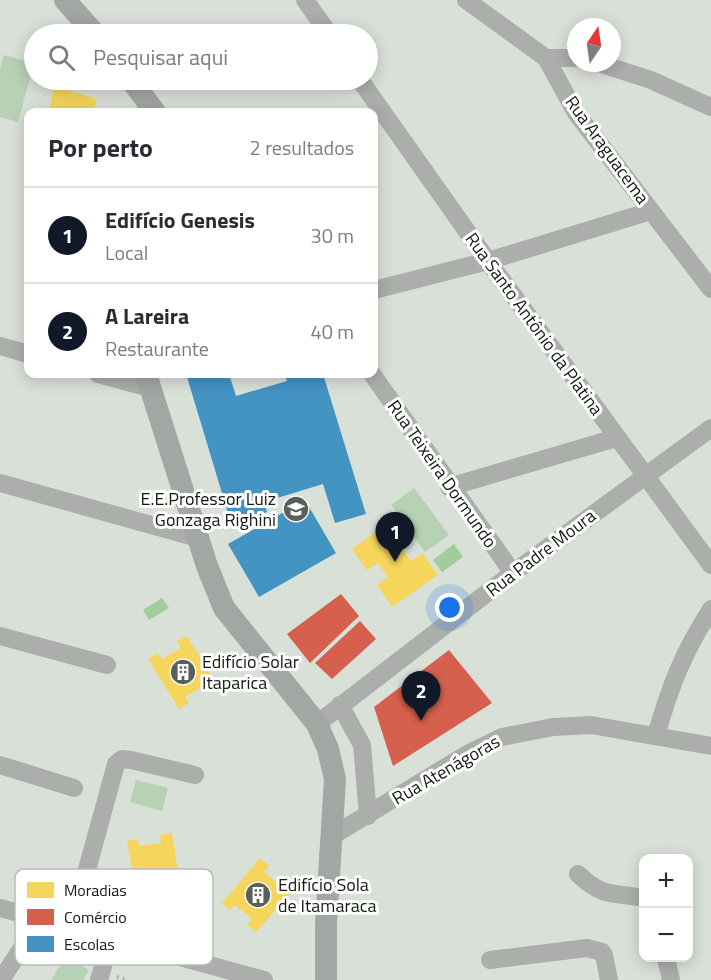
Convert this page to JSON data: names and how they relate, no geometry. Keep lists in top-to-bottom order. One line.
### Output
{"streets":{"street":["Rua Araguacema","Rua Santo Antônio da Platina","Rua Teixeira Dormundo","Rua Padre Moura","Rua Atenágoras"]},"crossings":[["Rua Santo Antônio da Platina","Rua Padre Moura"],["Rua Teixeira Dormundo","Rua Padre Moura"]],"places":{"school or university":["E.E.Professor Luiz Gonzaga Righini"],"building":["Edifício Solar Itaparica","Edifício Sola de Itamaraca"]},"legend":["Moradias","Comércio","Escolas"],"north":"top","page":{"search":"Pesquisar aqui","heading":["Por perto","2 resultados"],"list":[{"mark":"1","name":"Edifício Genesis","note":"Local","value":"30 m"},{"mark":"2","name":"A Lareira","note":"Restaurante","value":"40 m"}],"pins":["1","2"],"map_buttons":["+","−"]}}
